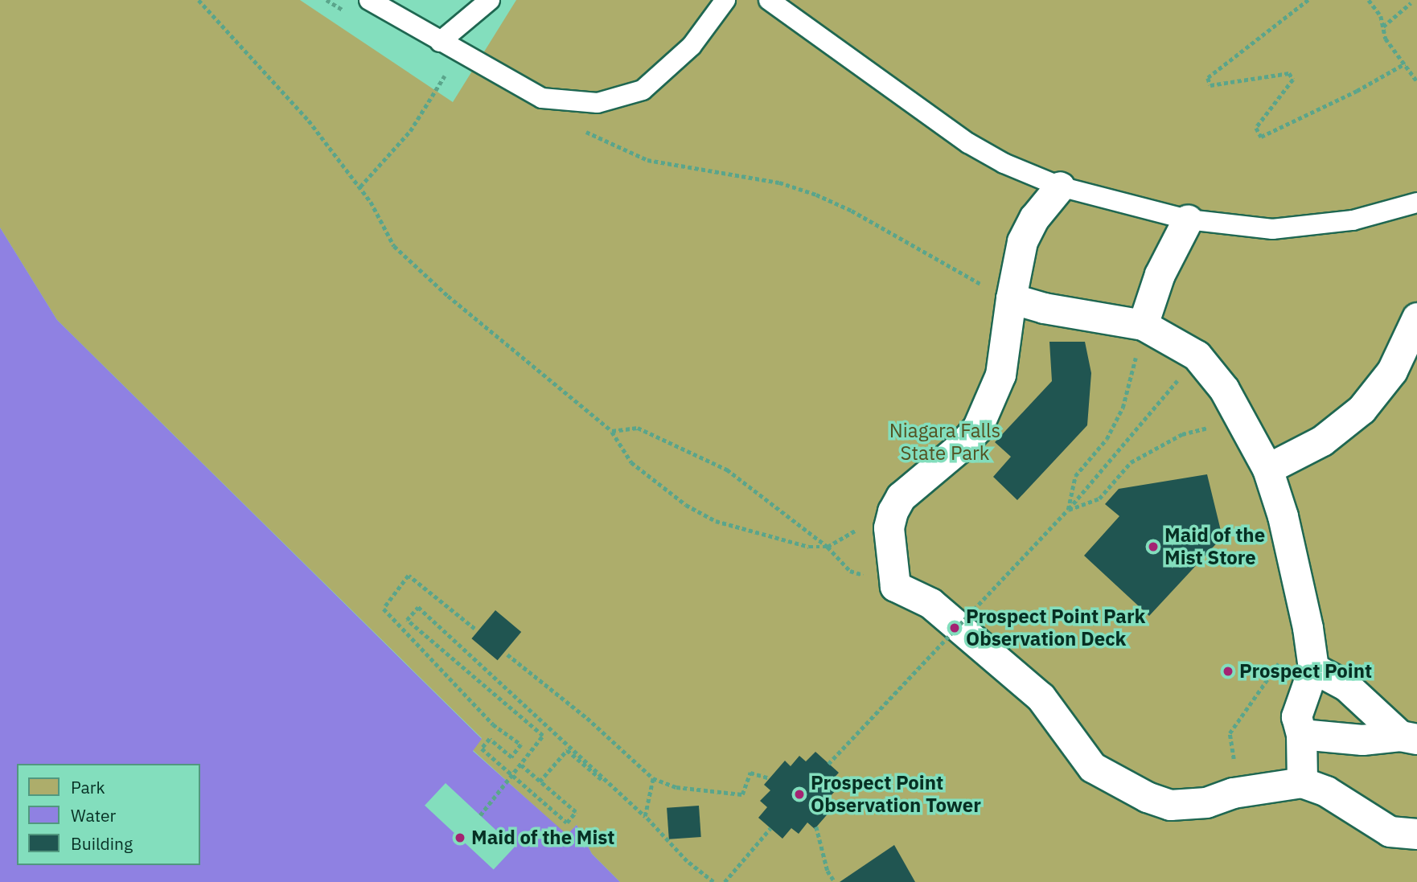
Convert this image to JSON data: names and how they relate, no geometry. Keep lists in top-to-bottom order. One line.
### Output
{"parks":["Niagara Falls State Park"],"places":["Maid of the Mist Store","Prospect Point Park Observation Deck","Prospect Point","Prospect Point Observation Tower","Maid of the Mist"],"legend":["Park","Water","Building"]}
